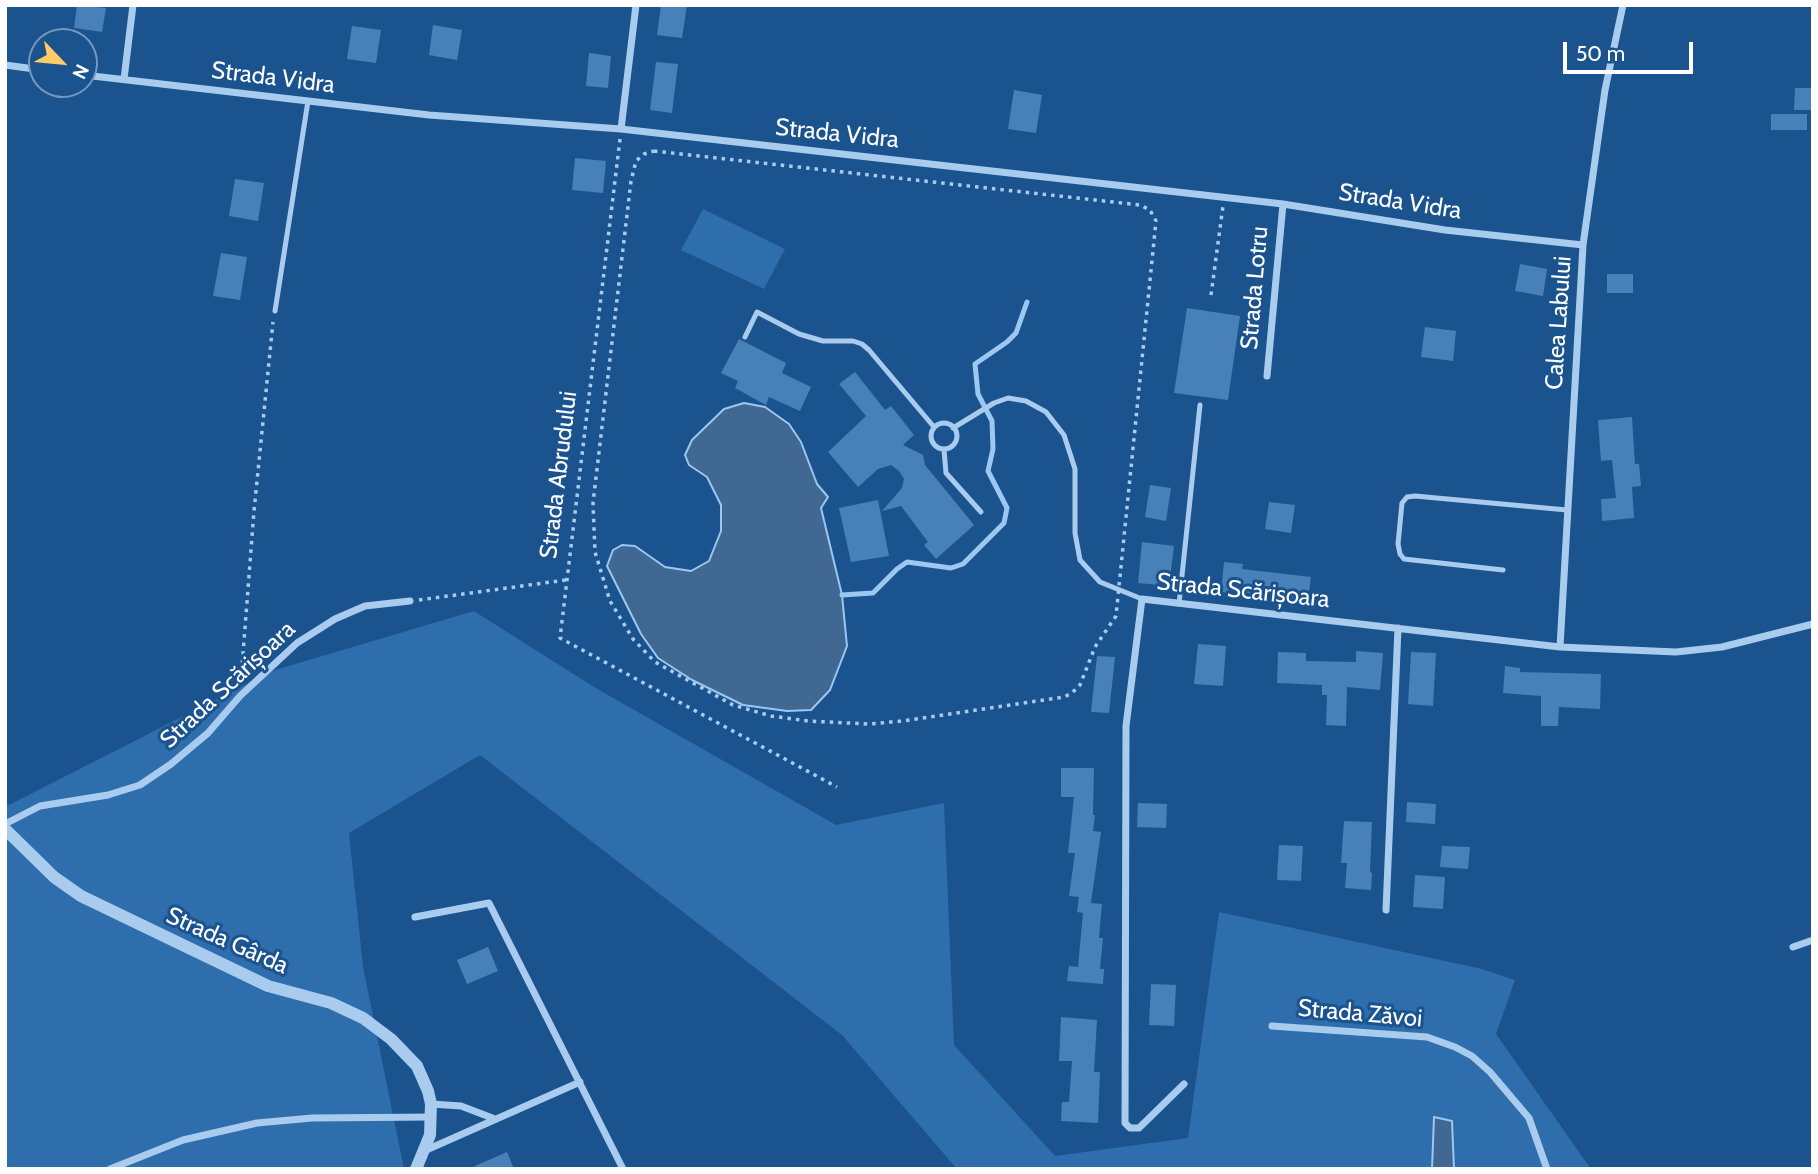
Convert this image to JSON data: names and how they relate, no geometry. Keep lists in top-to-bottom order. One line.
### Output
{"streets":{"street":["Strada Vidra","Strada Lotru","Calea Labului","Strada Scărișoara","Strada Gârda","Strada Zăvoi"],"path":["Strada Abrudului"]},"crossings":[["Strada Vidra","Strada Lotru"],["Strada Vidra","Calea Labului"],["Strada Vidra","Strada Abrudului"],["Calea Labului","Strada Scărișoara"],["Strada Scărișoara","Strada Gârda"]],"scale_bar":"50 m","north":"bottom right"}
